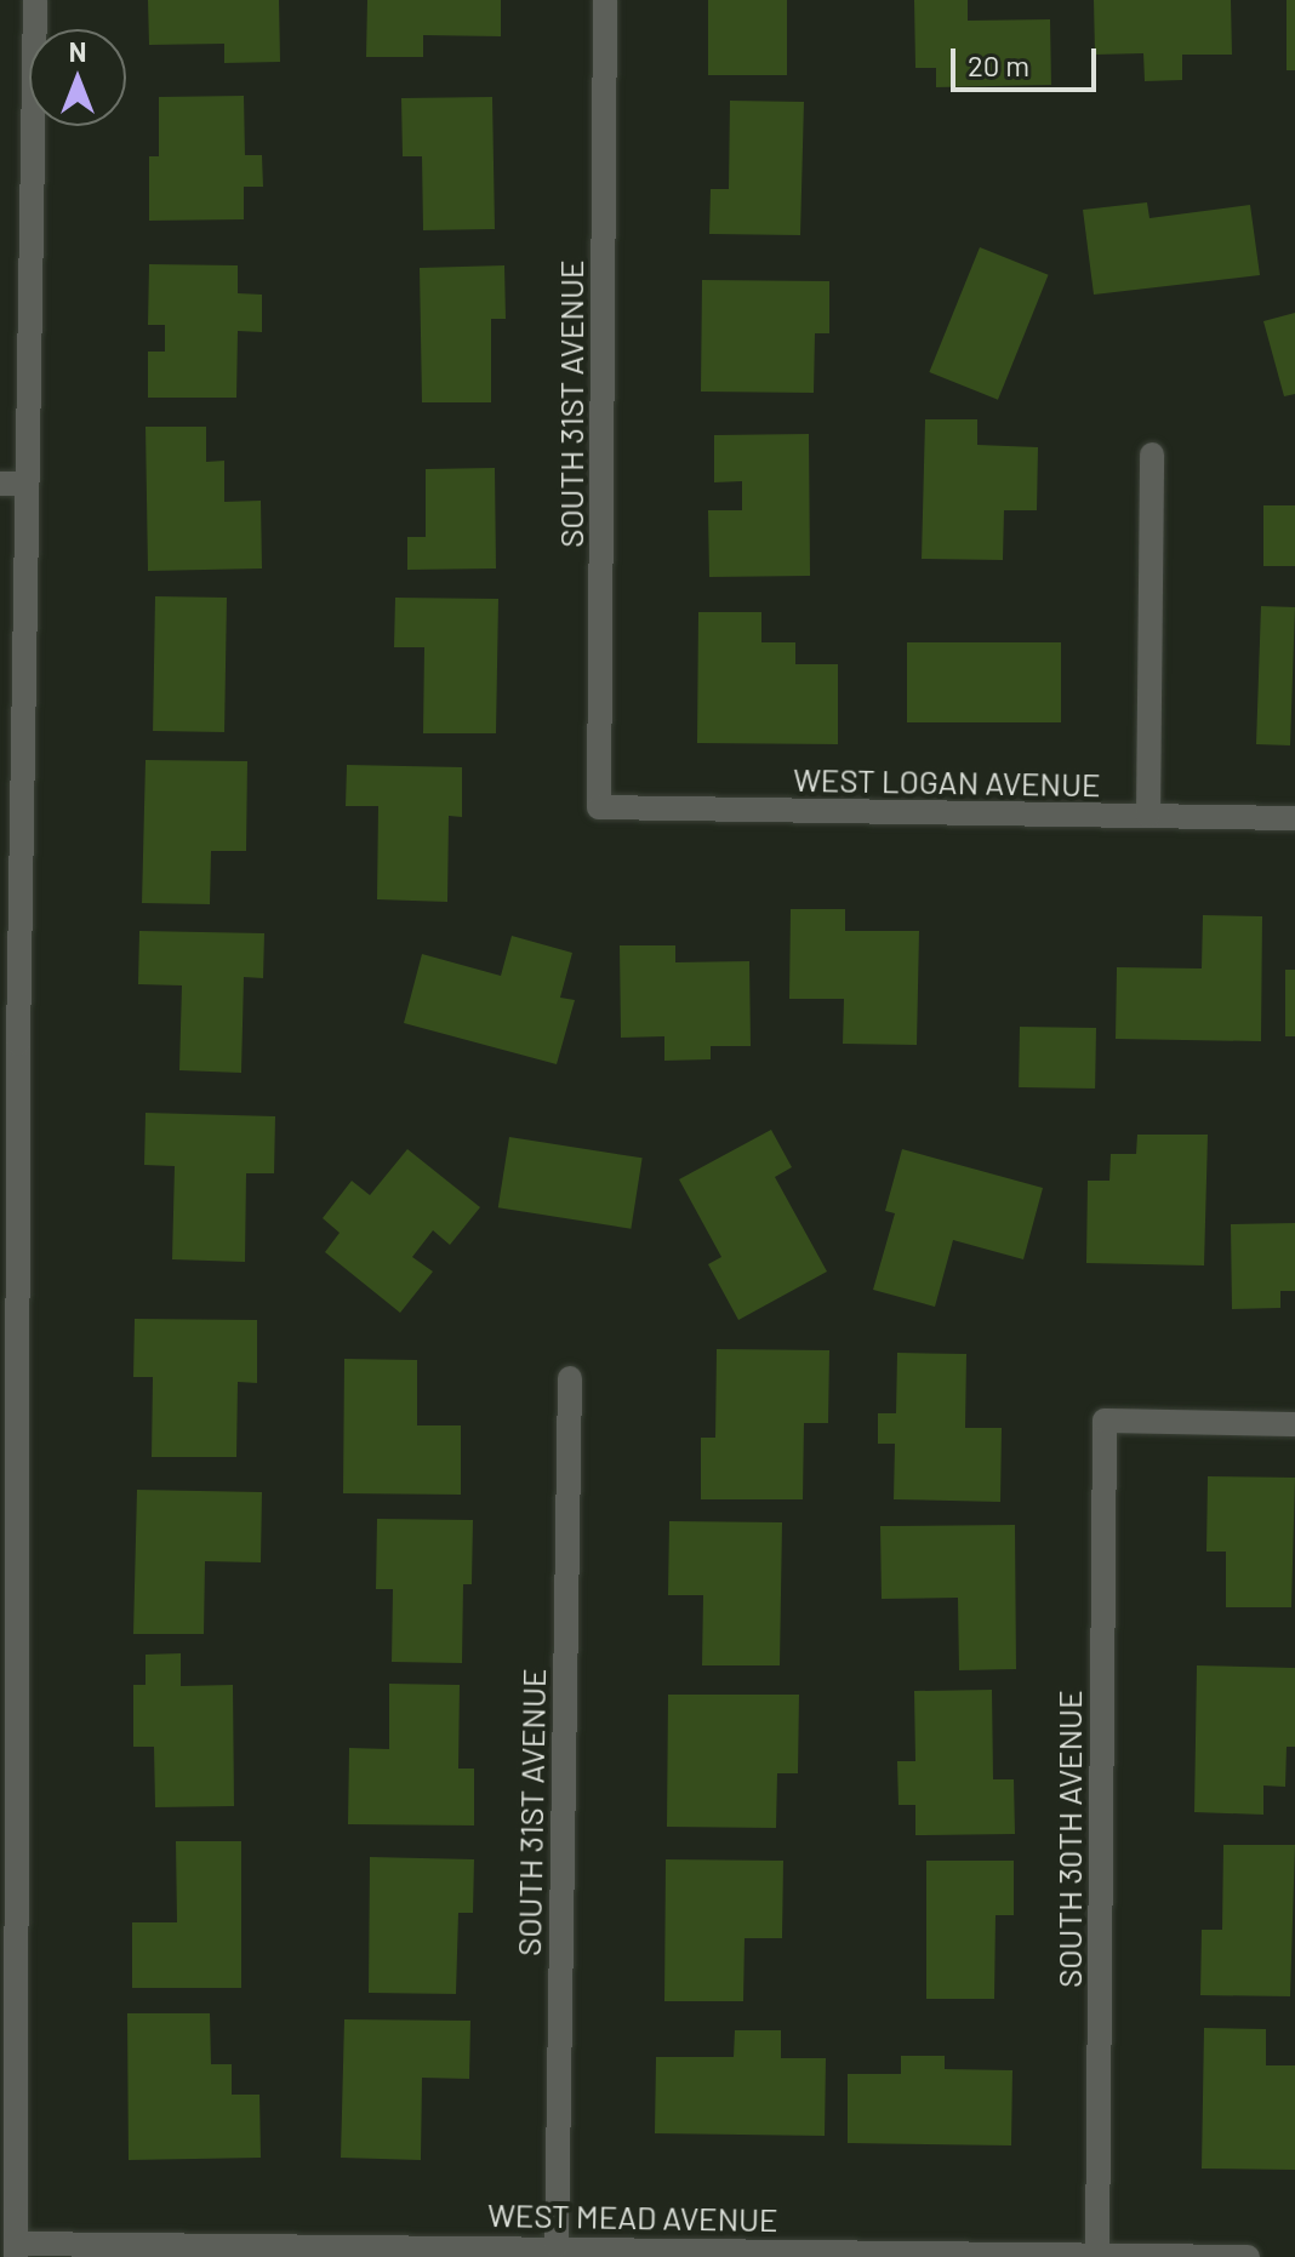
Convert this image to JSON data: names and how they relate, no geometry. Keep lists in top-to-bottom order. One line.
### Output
{"streets":{"street":["SOUTH 31ST AVENUE","WEST LOGAN AVENUE","SOUTH 30TH AVENUE","WEST MEAD AVENUE"]},"crossings":[["SOUTH 31ST AVENUE","WEST LOGAN AVENUE"],["SOUTH 31ST AVENUE","WEST MEAD AVENUE"],["SOUTH 30TH AVENUE","WEST MEAD AVENUE"]],"scale_bar":"20 m","north":"top"}
